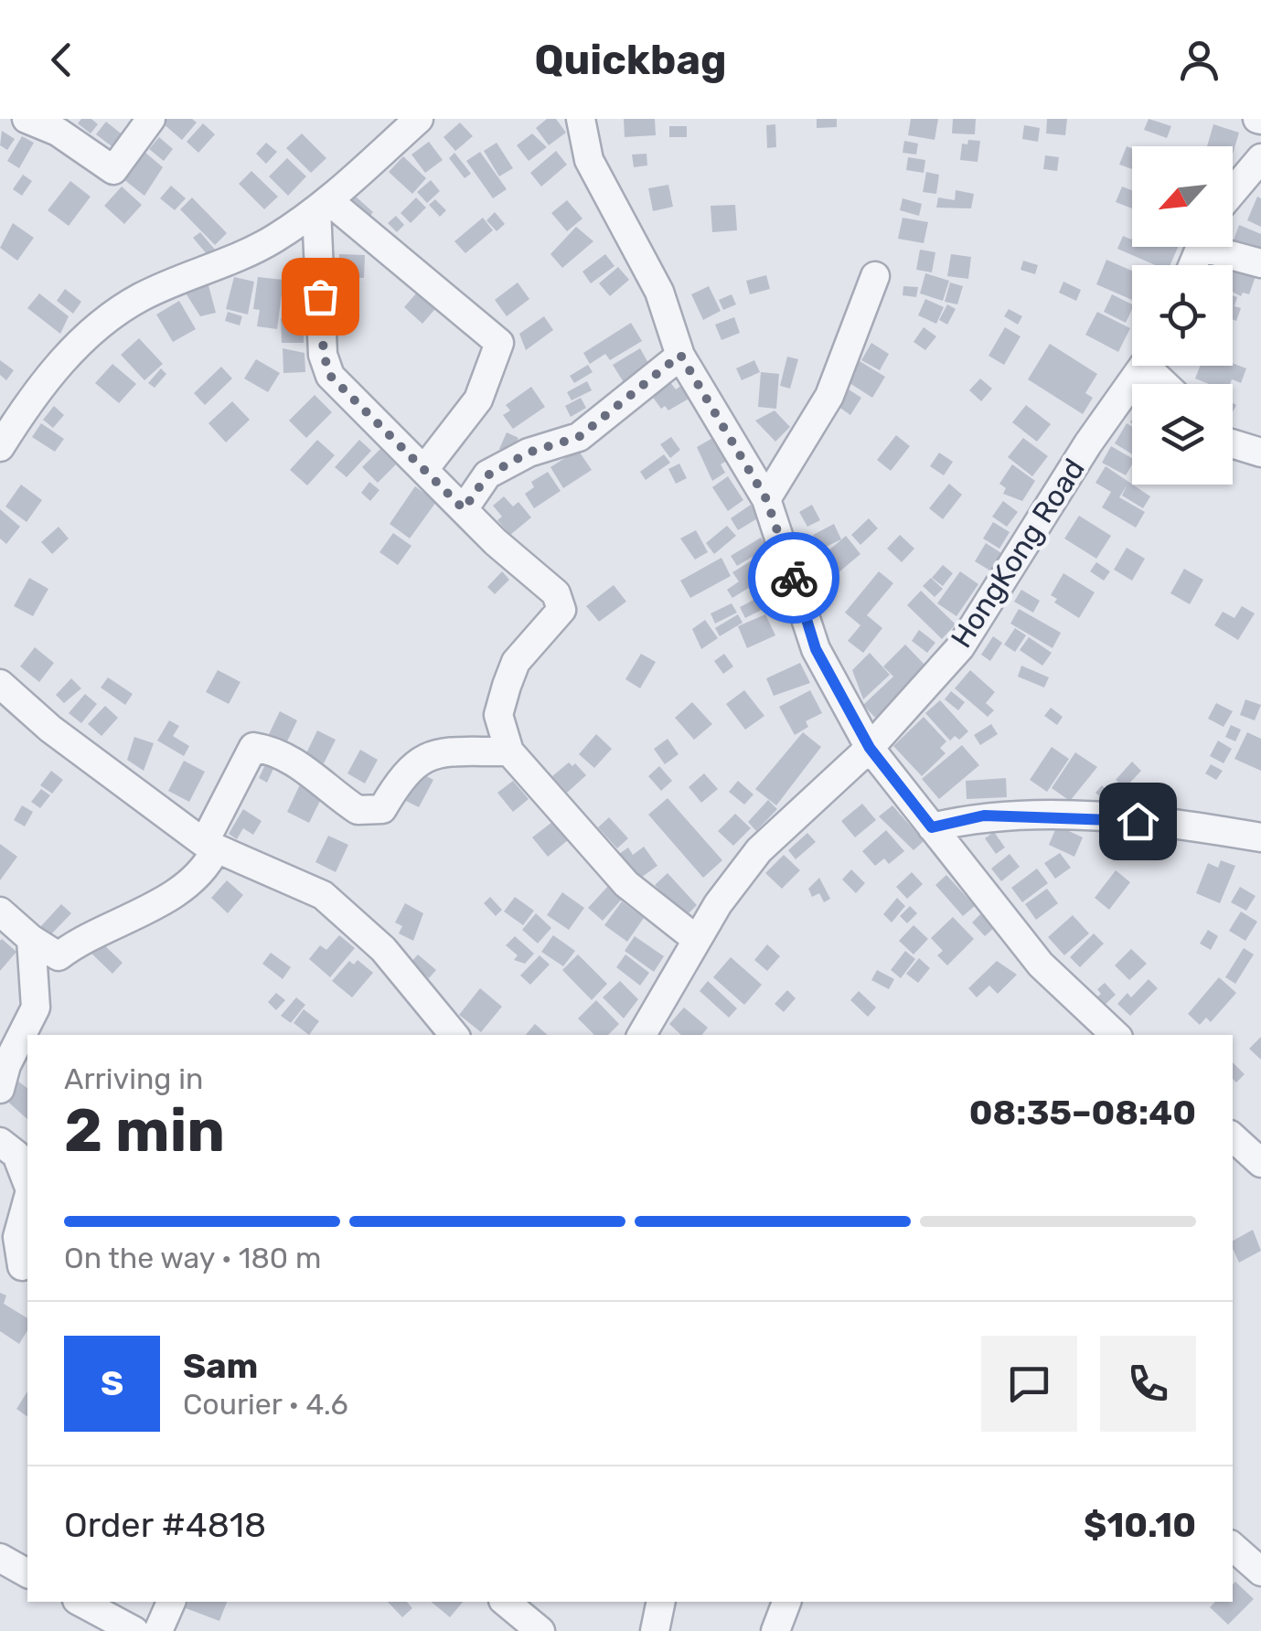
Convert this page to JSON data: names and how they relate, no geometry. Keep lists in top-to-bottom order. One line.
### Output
{"streets":{"street":["HongKong Road"]},"north":"bottom left","page":{"header":"Quickbag","heading":["2 min","Arriving in","08:35–08:40"],"panel":["Sam","Courier · 4.6","Order #4818","$10.10"],"bar":"On the way · 180 m","round":"S"}}
